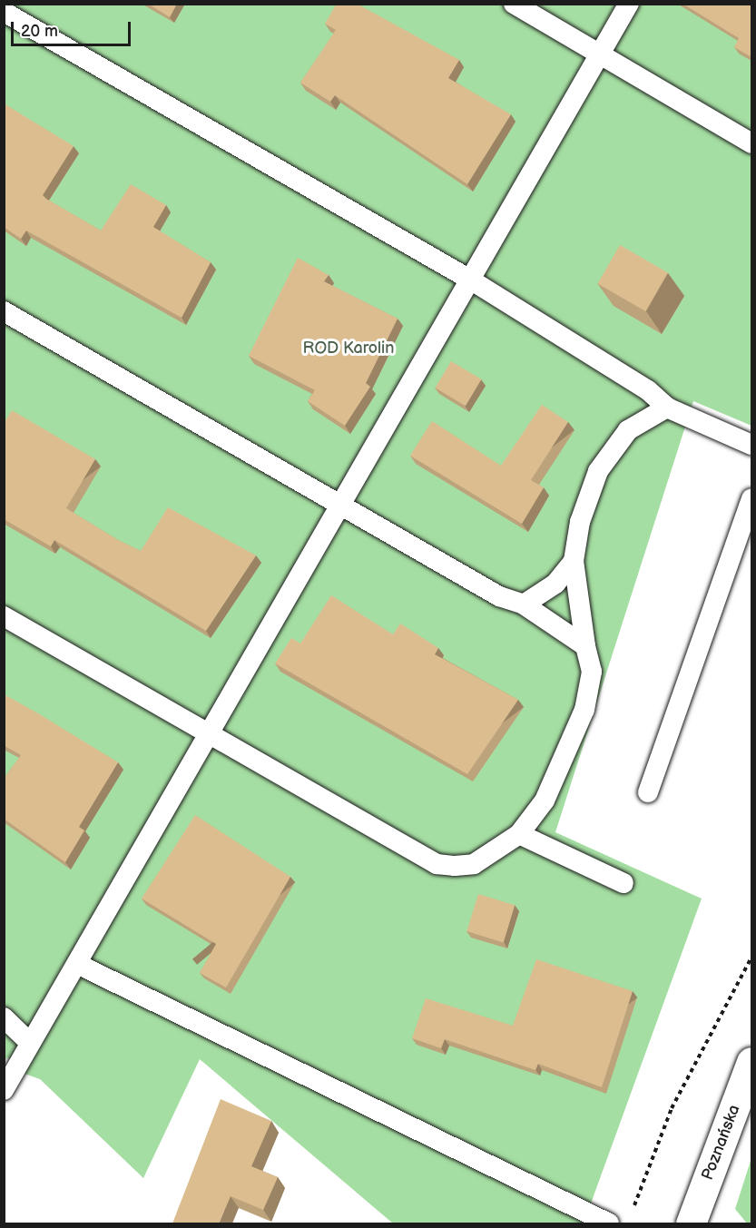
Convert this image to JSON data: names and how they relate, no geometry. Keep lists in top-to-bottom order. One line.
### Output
{"streets":{"street":["Poznańska"]},"parks":["ROD Karolin"],"scale_bar":"20 m"}
